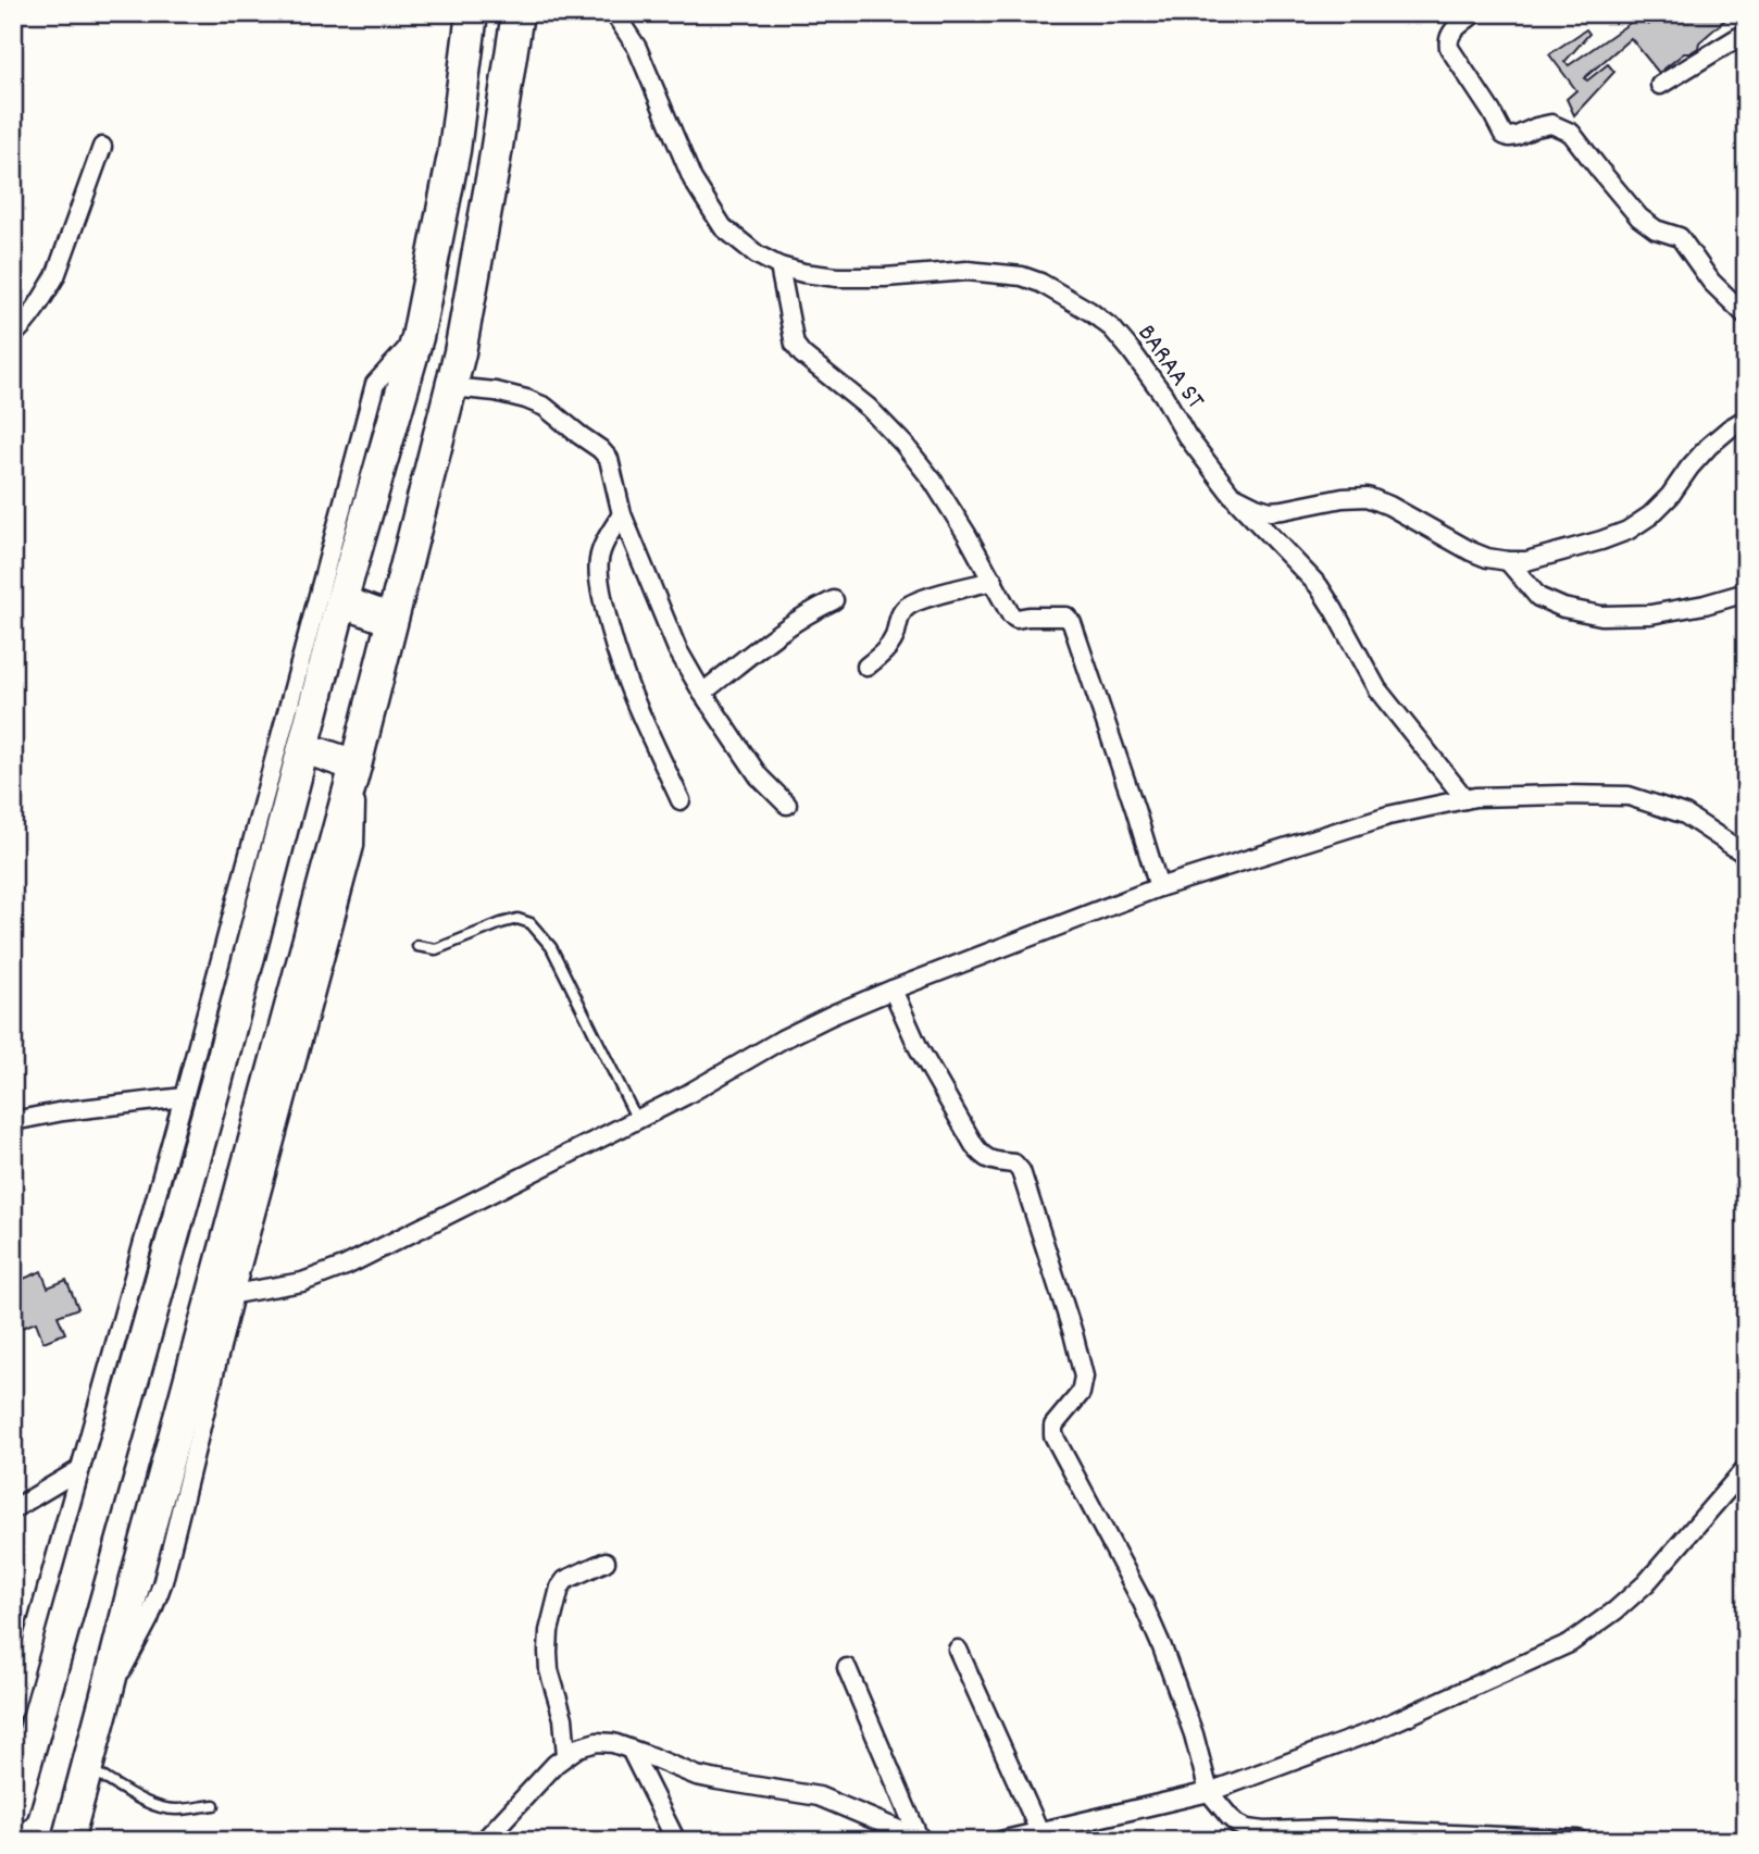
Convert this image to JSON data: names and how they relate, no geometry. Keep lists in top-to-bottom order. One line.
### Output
{"streets":{"street":["BARAA ST"]}}
